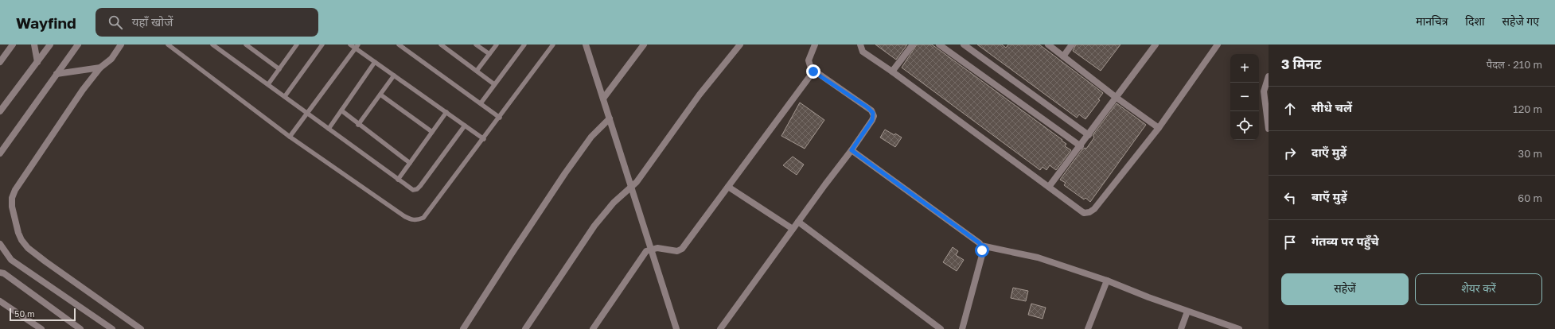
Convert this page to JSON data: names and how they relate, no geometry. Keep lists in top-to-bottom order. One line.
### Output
{"scale_bar":"50 m","page":{"header":"Wayfind","search":"यहाँ खोजें","nav":["मानचित्र","दिशा","सहेजे गए"],"heading":["3 मिनट","पैदल · 210 m"],"map_buttons":["+","−"],"list":[["सीधे चलें","120 m"],["दाएँ मुड़ें","30 m"],["बाएँ मुड़ें","60 m"],"गंतव्य पर पहुँचे"],"buttons":["सहेजें","शेयर करें"],"scale":"50 m"}}
